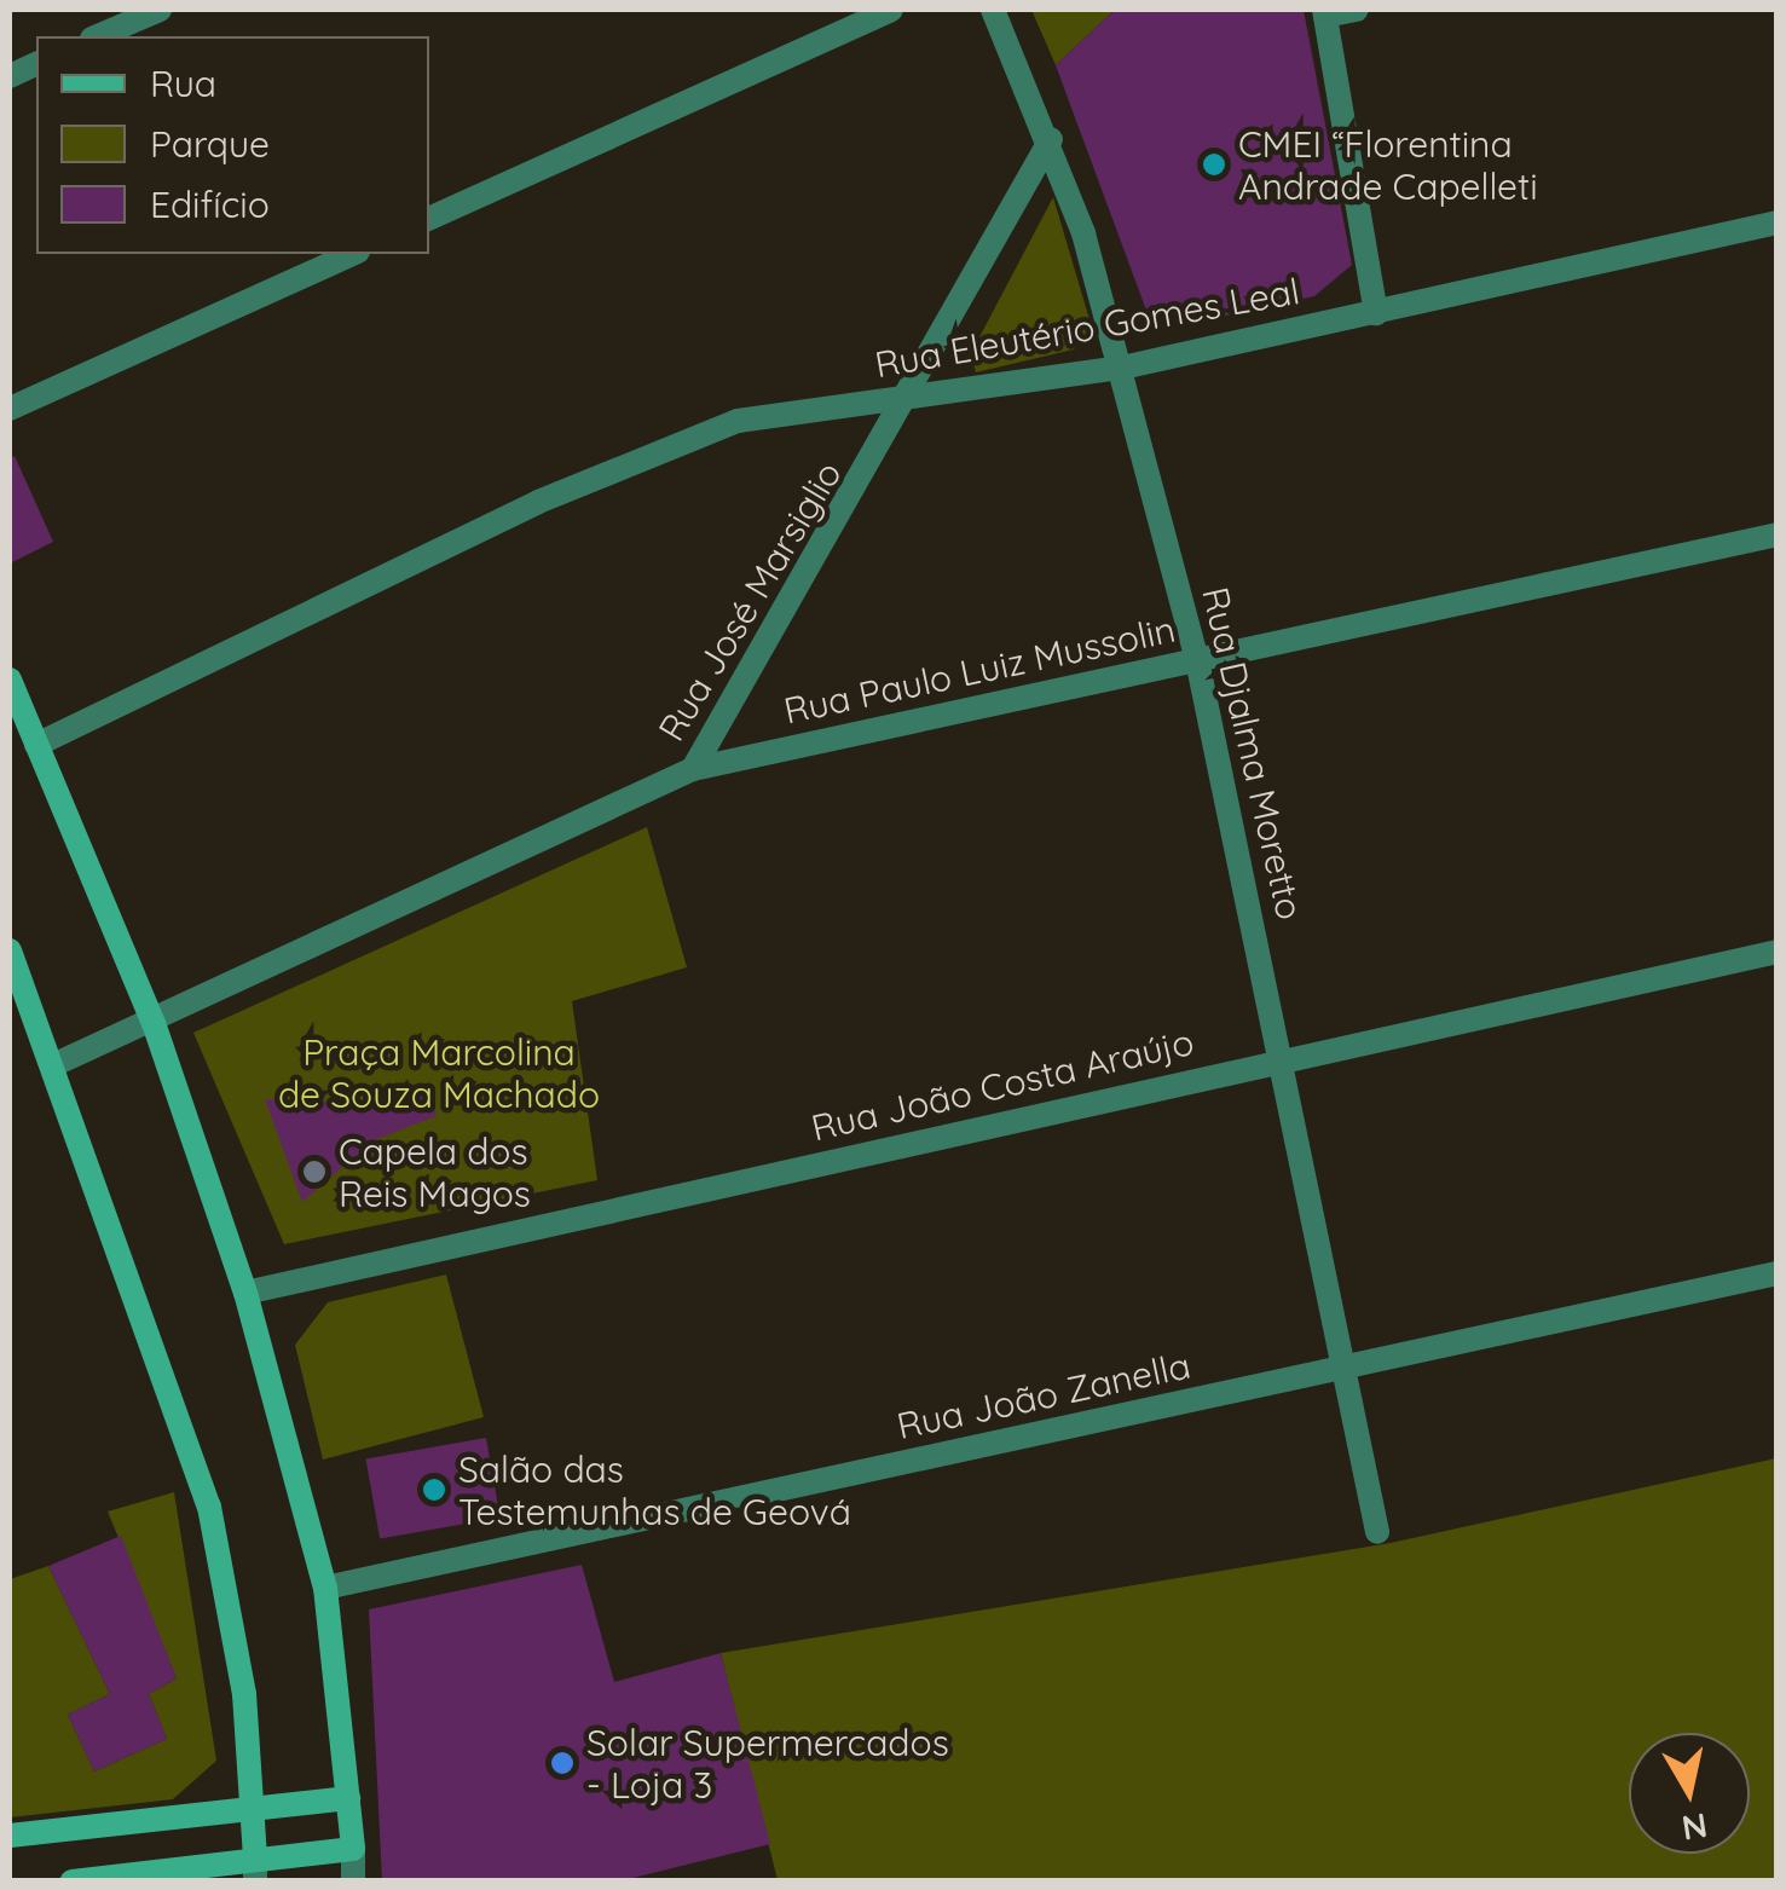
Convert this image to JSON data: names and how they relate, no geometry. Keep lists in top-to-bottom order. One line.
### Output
{"streets":{"street":["Rua Eleutério Gomes Leal","Rua José Marsiglio","Rua Paulo Luiz Mussolin","Rua Djalma Moretto","Rua João Costa Araújo","Rua João Zanella"]},"crossings":[["Rua Eleutério Gomes Leal","Rua José Marsiglio"],["Rua Eleutério Gomes Leal","Rua Djalma Moretto"],["Rua José Marsiglio","Rua Paulo Luiz Mussolin"],["Rua José Marsiglio","Rua Djalma Moretto"],["Rua Paulo Luiz Mussolin","Rua Djalma Moretto"],["Rua Djalma Moretto","Rua João Costa Araújo"],["Rua Djalma Moretto","Rua João Zanella"]],"parks":["Praça Marcolina de Souza Machado"],"places":["CMEI “Florentina Andrade Capelleti","Capela dos Reis Magos","Salão das Testemunhas de Geová","Solar Supermercados - Loja 3"],"legend":["Rua","Parque","Edifício"],"north":"bottom"}
